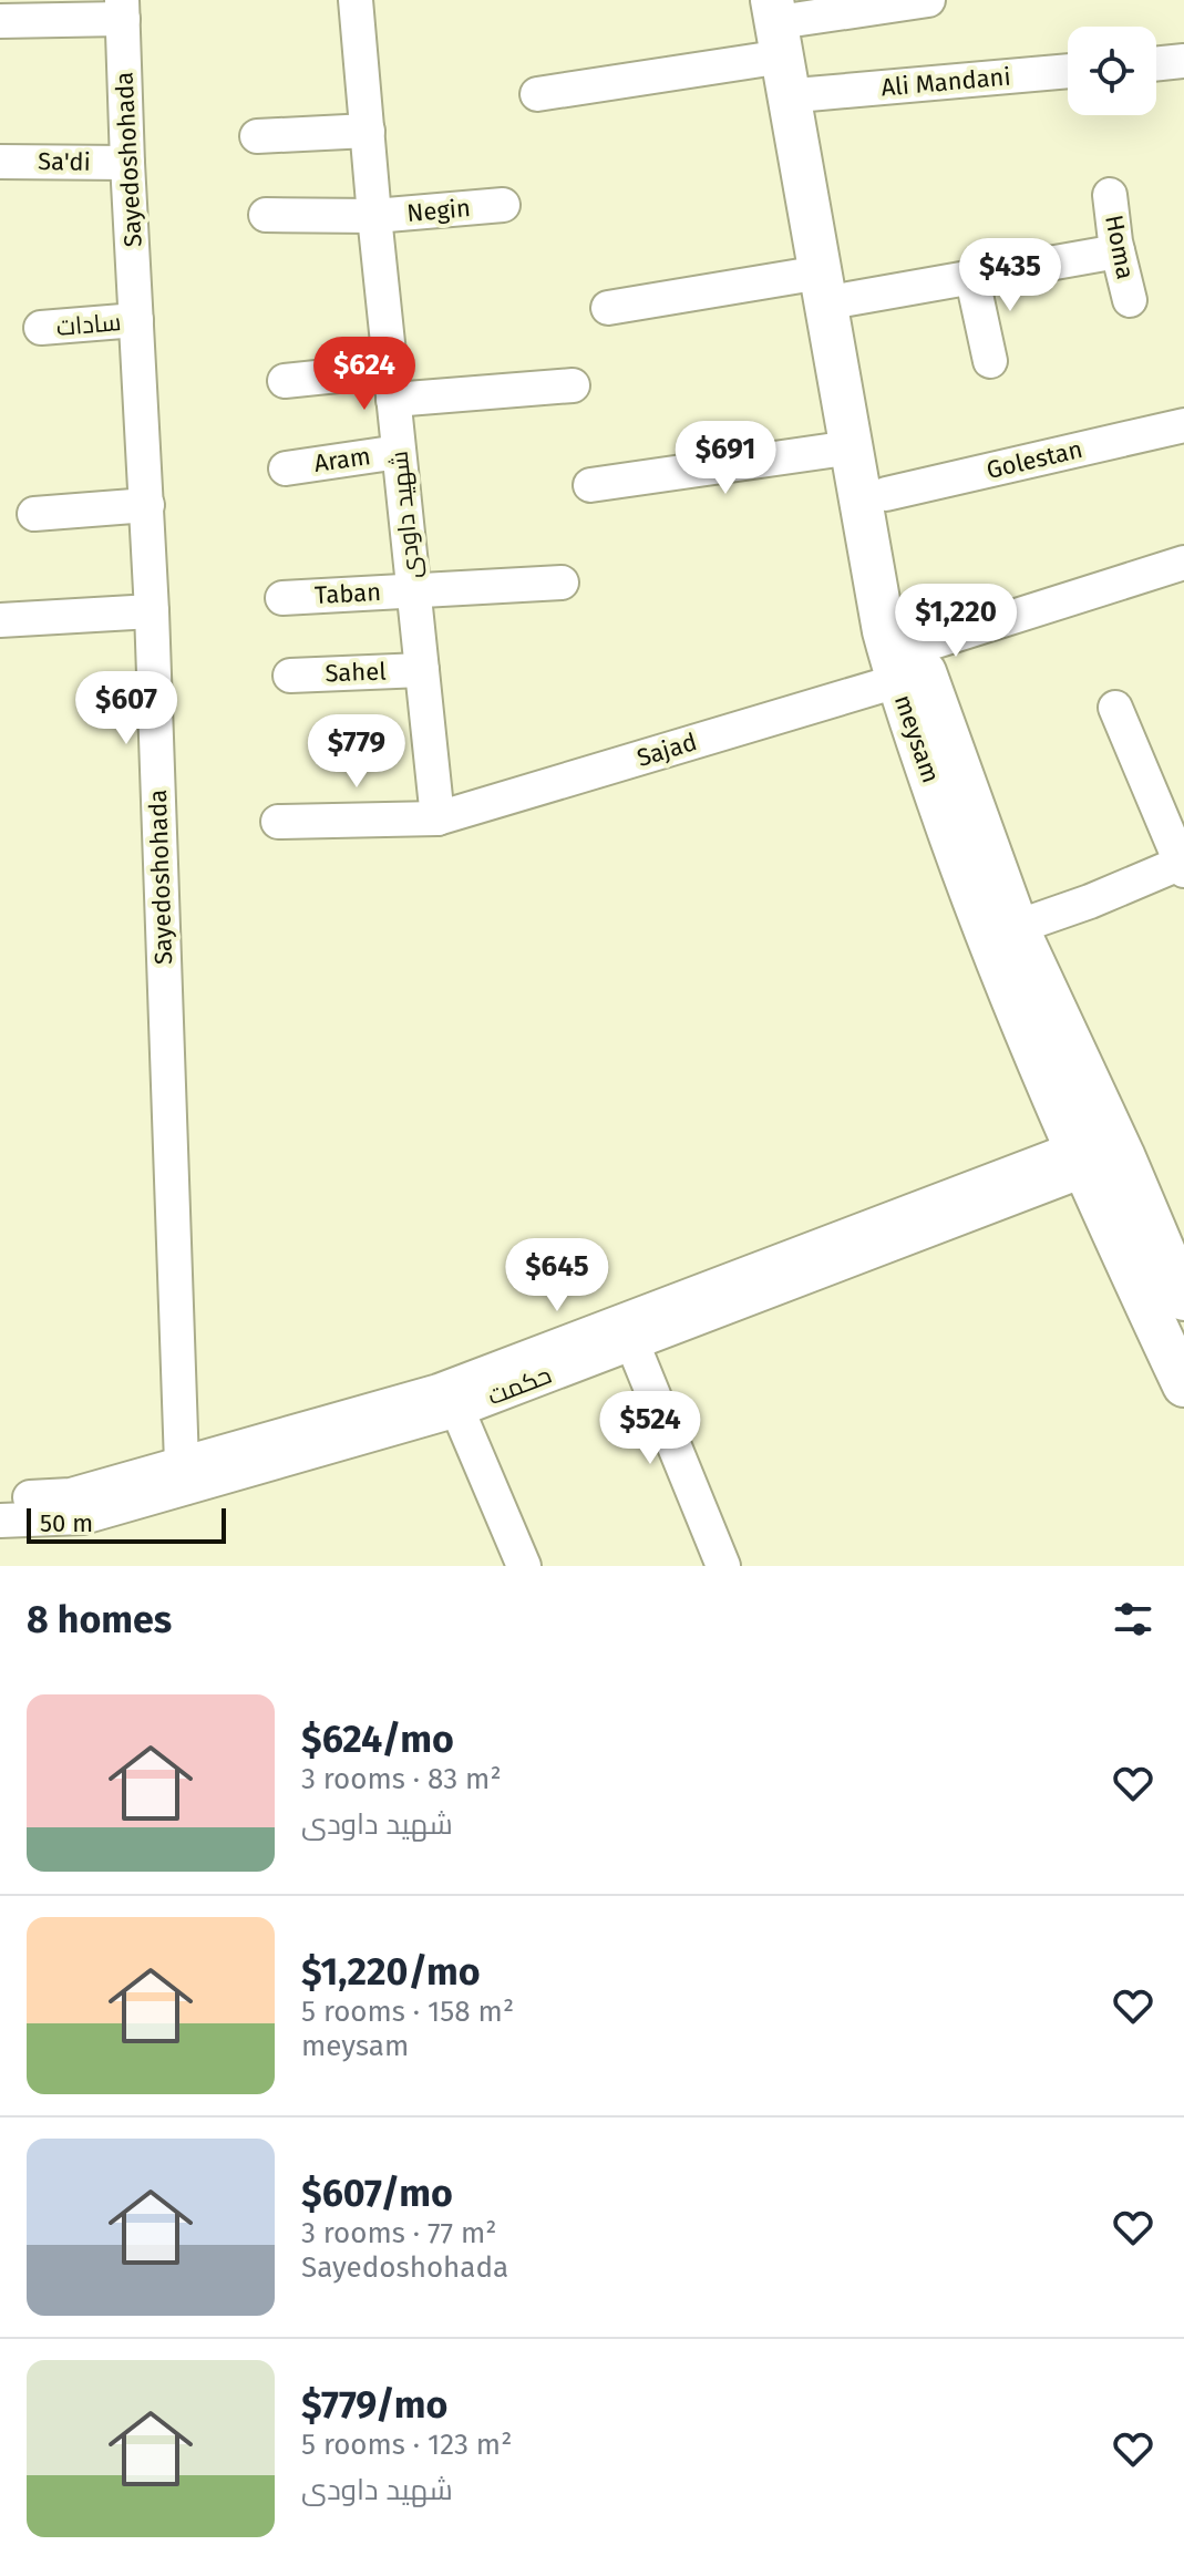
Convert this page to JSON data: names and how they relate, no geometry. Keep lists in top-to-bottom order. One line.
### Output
{"streets":{"main road":["meysam"],"street":["Ali Mandani","Sayedoshohada","Sa'di","Negin","Homa","سادات","Aram","Golestan","شهید داودی","Taban","Sahel","Sajad","حکمت"]},"crossings":[["Ali Mandani","meysam"],["Sayedoshohada","Sa'di"],["Sayedoshohada","سادات"],["Sayedoshohada","حکمت"],["Negin","شهید داودی"],["Aram","شهید داودی"],["Golestan","meysam"],["شهید داودی","Taban"],["شهید داودی","Sahel"],["شهید داودی","Sajad"],["meysam","Sajad"],["meysam","حکمت"]],"scale_bar":"50 m","page":{"price":["$435","$624","$691","$1,220","$607","$779","$645","$524"],"scale":"50 m","heading":"8 homes","list":[{"name":"$624/mo","note":"3 rooms · 83 m² · شهید داودی"},{"name":"$1,220/mo","note":"5 rooms · 158 m² · meysam"},{"name":"$607/mo","note":"3 rooms · 77 m² · Sayedoshohada"},{"name":"$779/mo","note":"5 rooms · 123 m² · شهید داودی"}]}}
